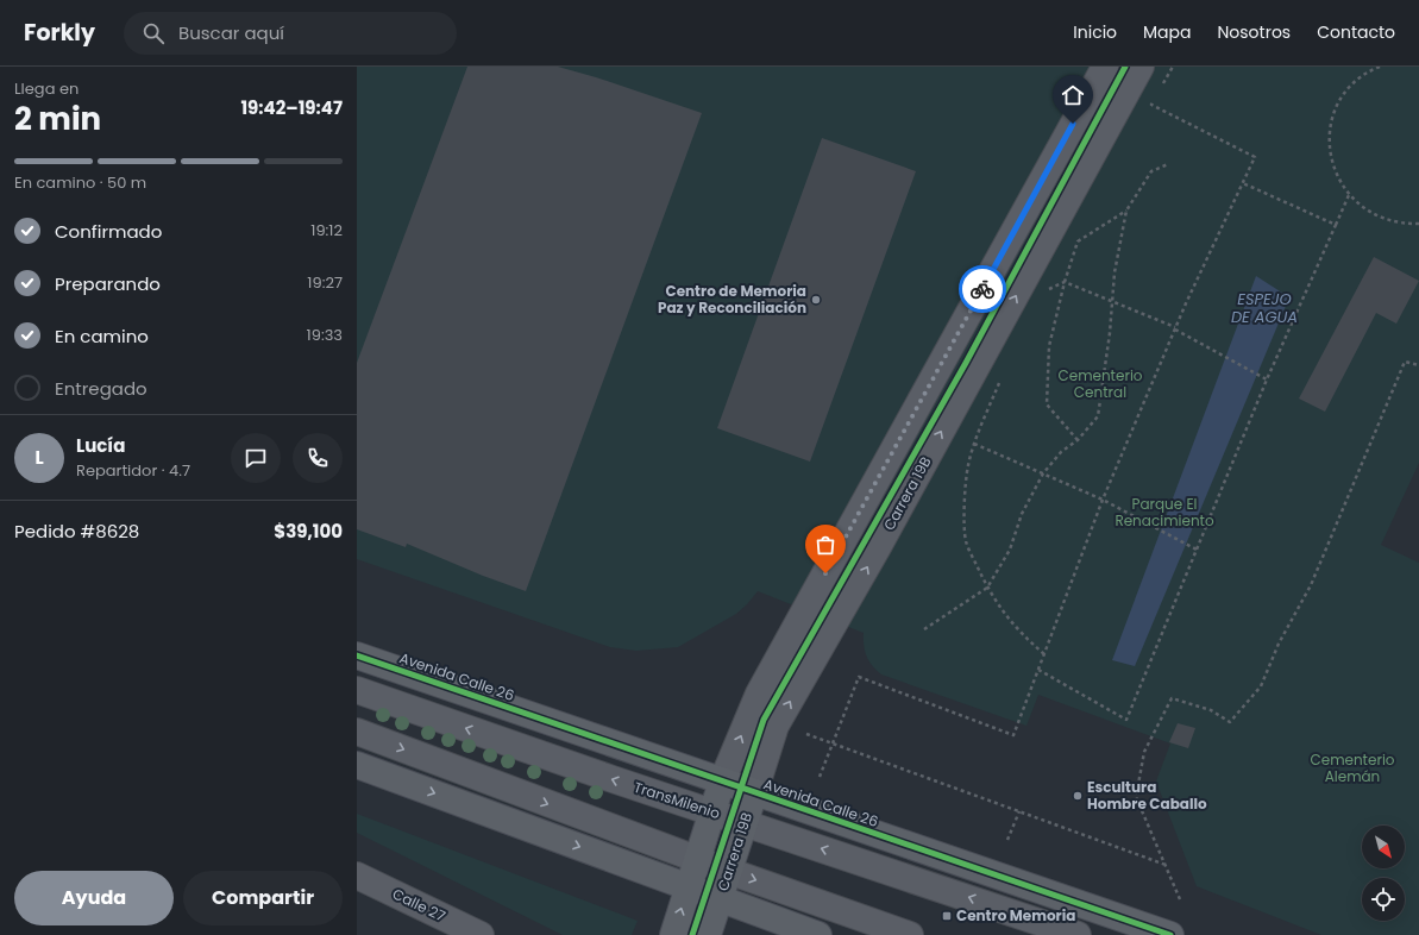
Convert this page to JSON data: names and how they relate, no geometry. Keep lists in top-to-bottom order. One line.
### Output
{"streets":{"main road":["Carrera 19B","Avenida Calle 26"],"street":["TransMilenio","Calle 27"]},"crossings":[["Carrera 19B","Avenida Calle 26"],["Carrera 19B","TransMilenio"]],"water":["ESPEJO DE AGUA"],"parks":["Cementerio Central","Parque El Renacimiento","Cementerio Alemán"],"places":{"other":["Centro de Memoria Paz y Reconciliación","Escultura Hombre Caballo"],"transit":["Centro Memoria"]},"north":"bottom right","page":{"header":"Forkly","search":"Buscar aquí","nav":["Inicio","Mapa","Nosotros","Contacto"],"heading":["2 min","Llega en","19:42–19:47"],"panel":["Lucía","Repartidor · 4.7","Pedido #8628","$39,100"],"bar":"En camino · 50 m","list":[["Confirmado","19:12"],["Preparando","19:27"],["En camino","19:33"],"Entregado"],"round":"L","buttons":["Ayuda","Compartir"]}}
